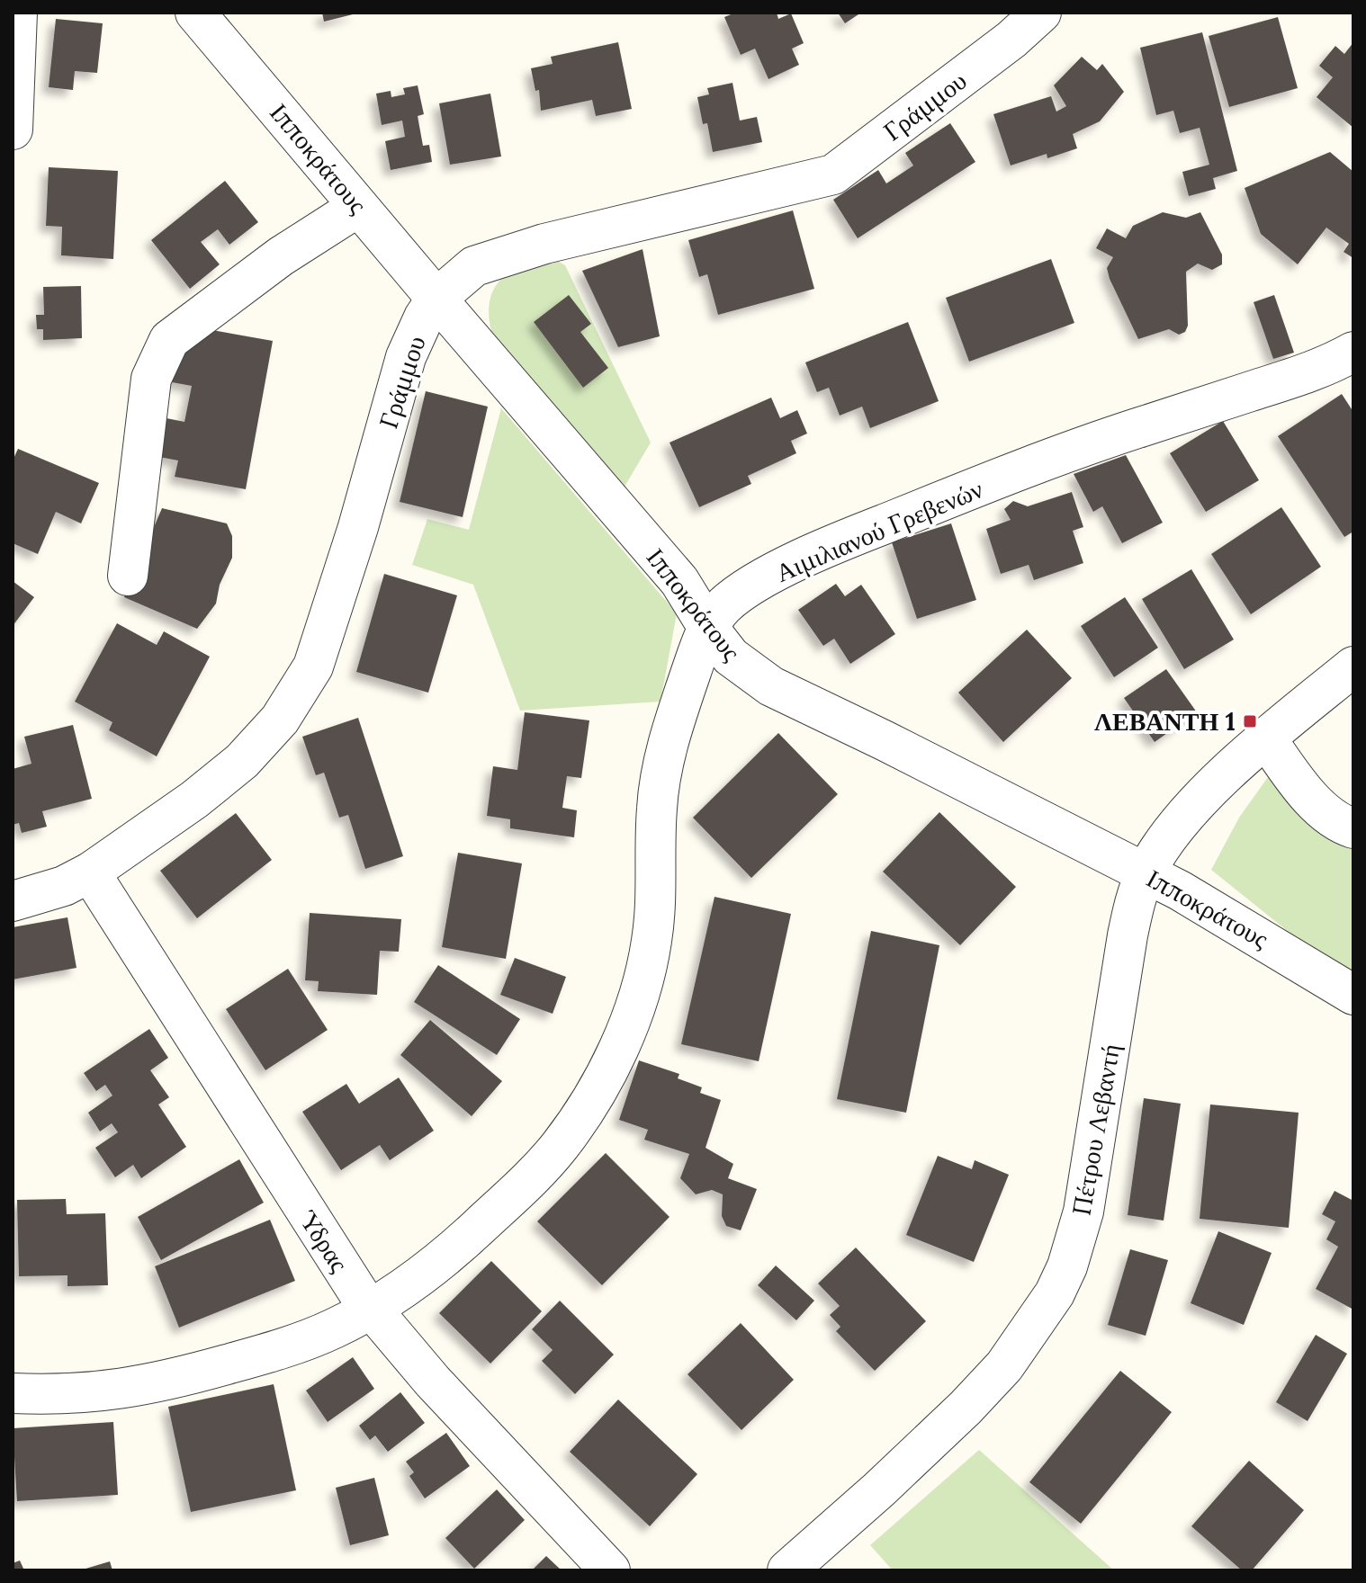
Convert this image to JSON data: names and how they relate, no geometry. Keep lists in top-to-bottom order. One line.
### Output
{"streets":{"street":["Γράμμου","Ιπποκράτους","Αιμιλιανού Γρεβενών","Πέτρου Λεβαντή","Ύδρας"]},"crossings":[["Γράμμου","Ιπποκράτους"],["Γράμμου","Ύδρας"],["Ιπποκράτους","Αιμιλιανού Γρεβενών"],["Ιπποκράτους","Πέτρου Λεβαντή"],["Αιμιλιανού Γρεβενών","Ύδρας"]],"places":{"transit":["ΛΕΒΑΝΤΗ 1"]}}
